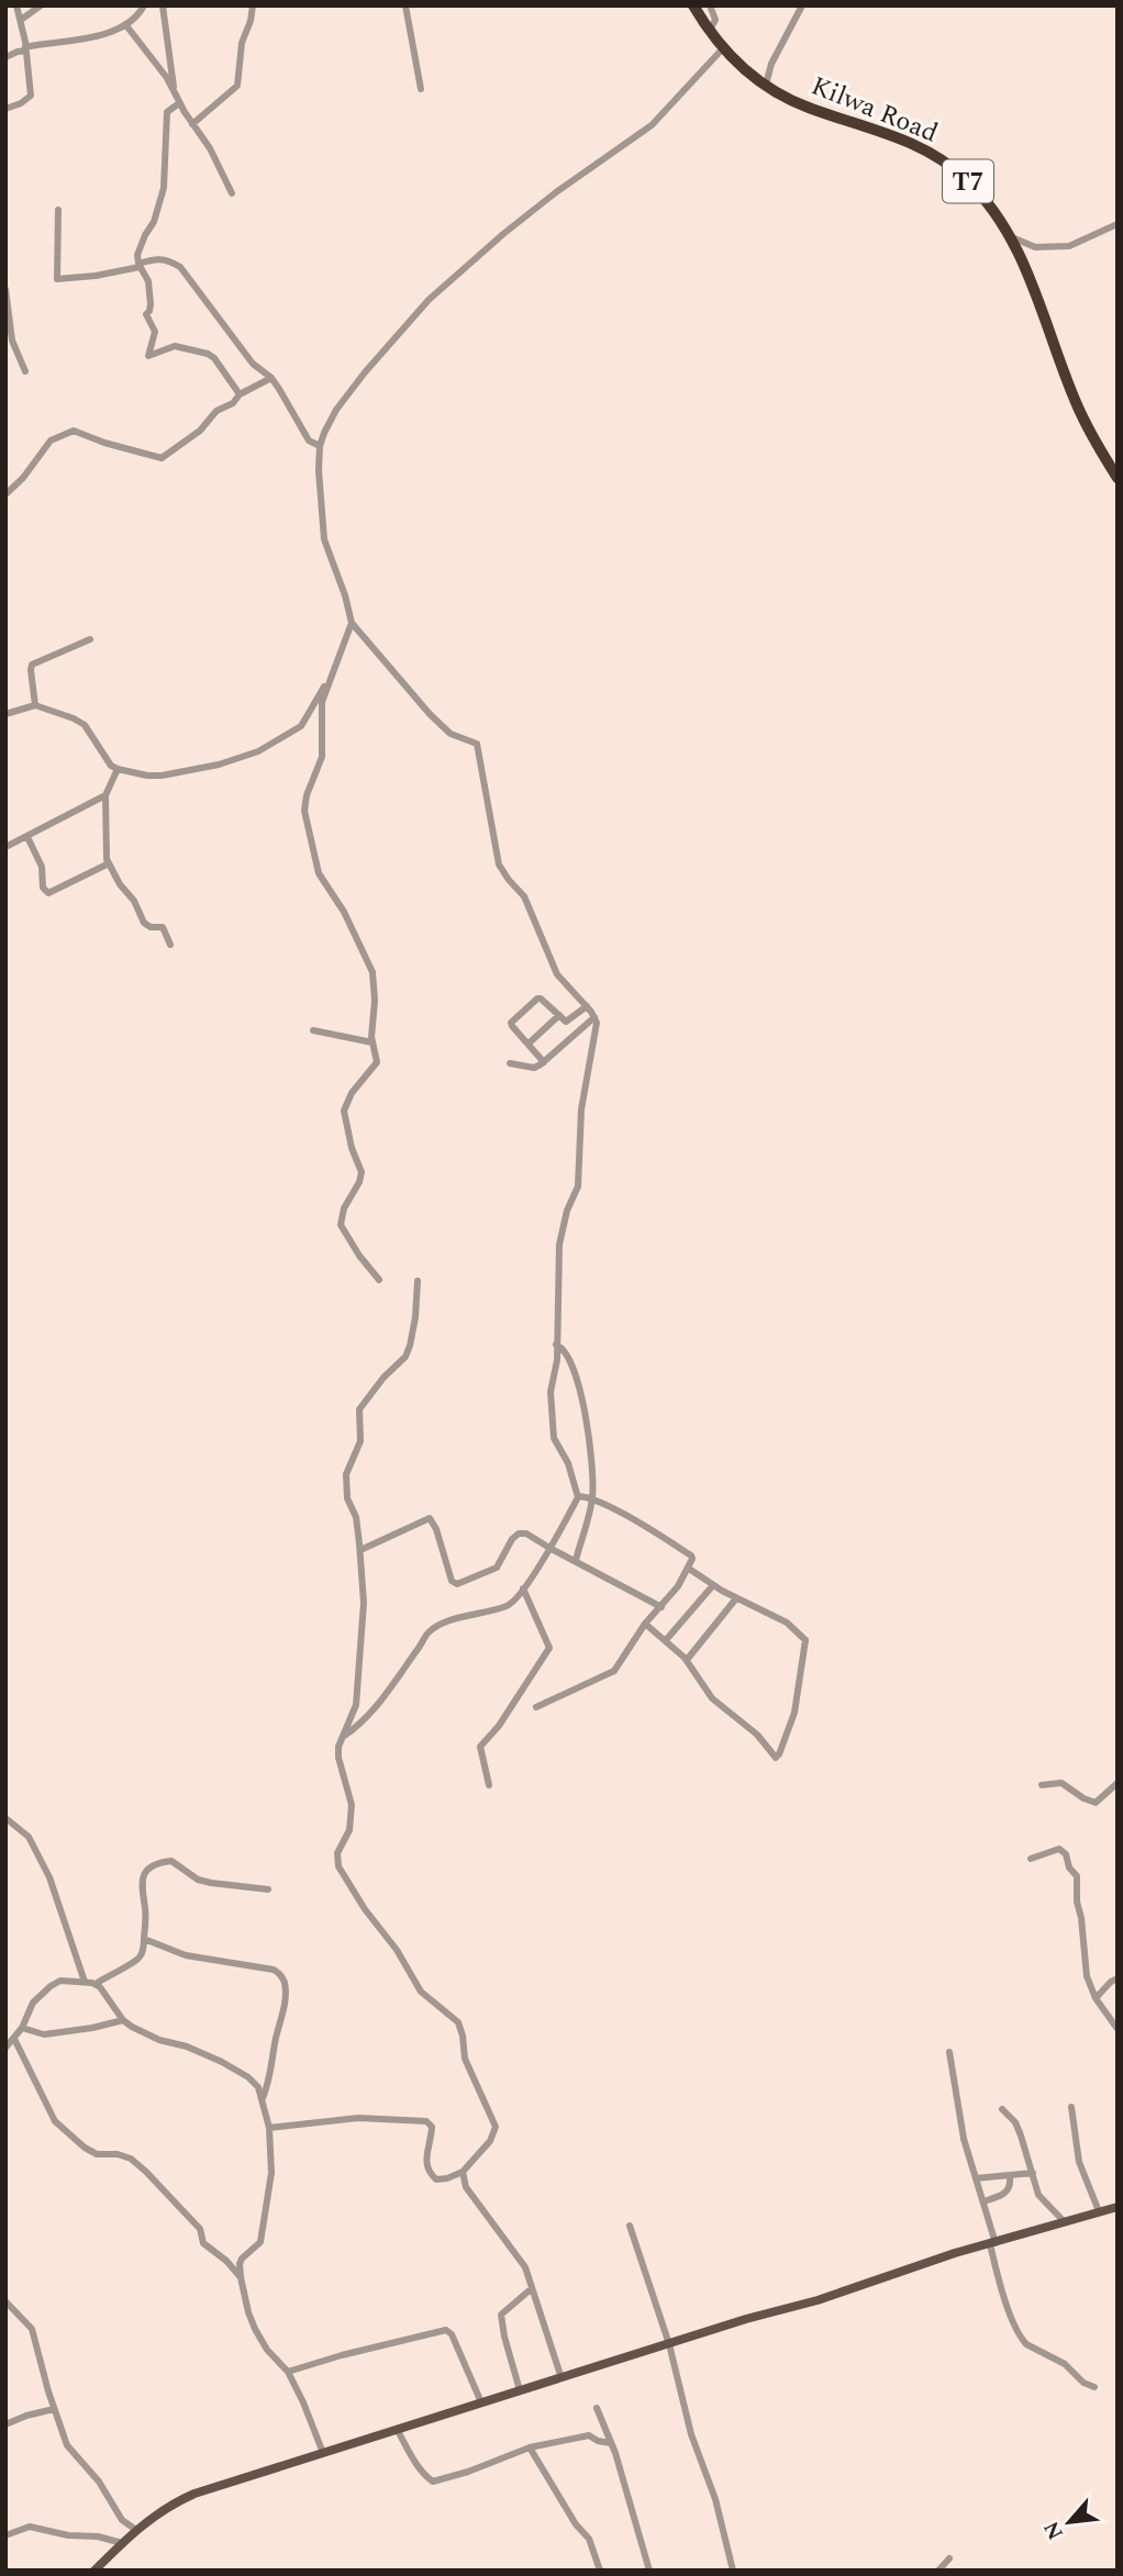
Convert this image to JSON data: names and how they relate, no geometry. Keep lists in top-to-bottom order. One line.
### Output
{"streets":{"highway":["Kilwa Road","T7"]},"north":"bottom left"}
